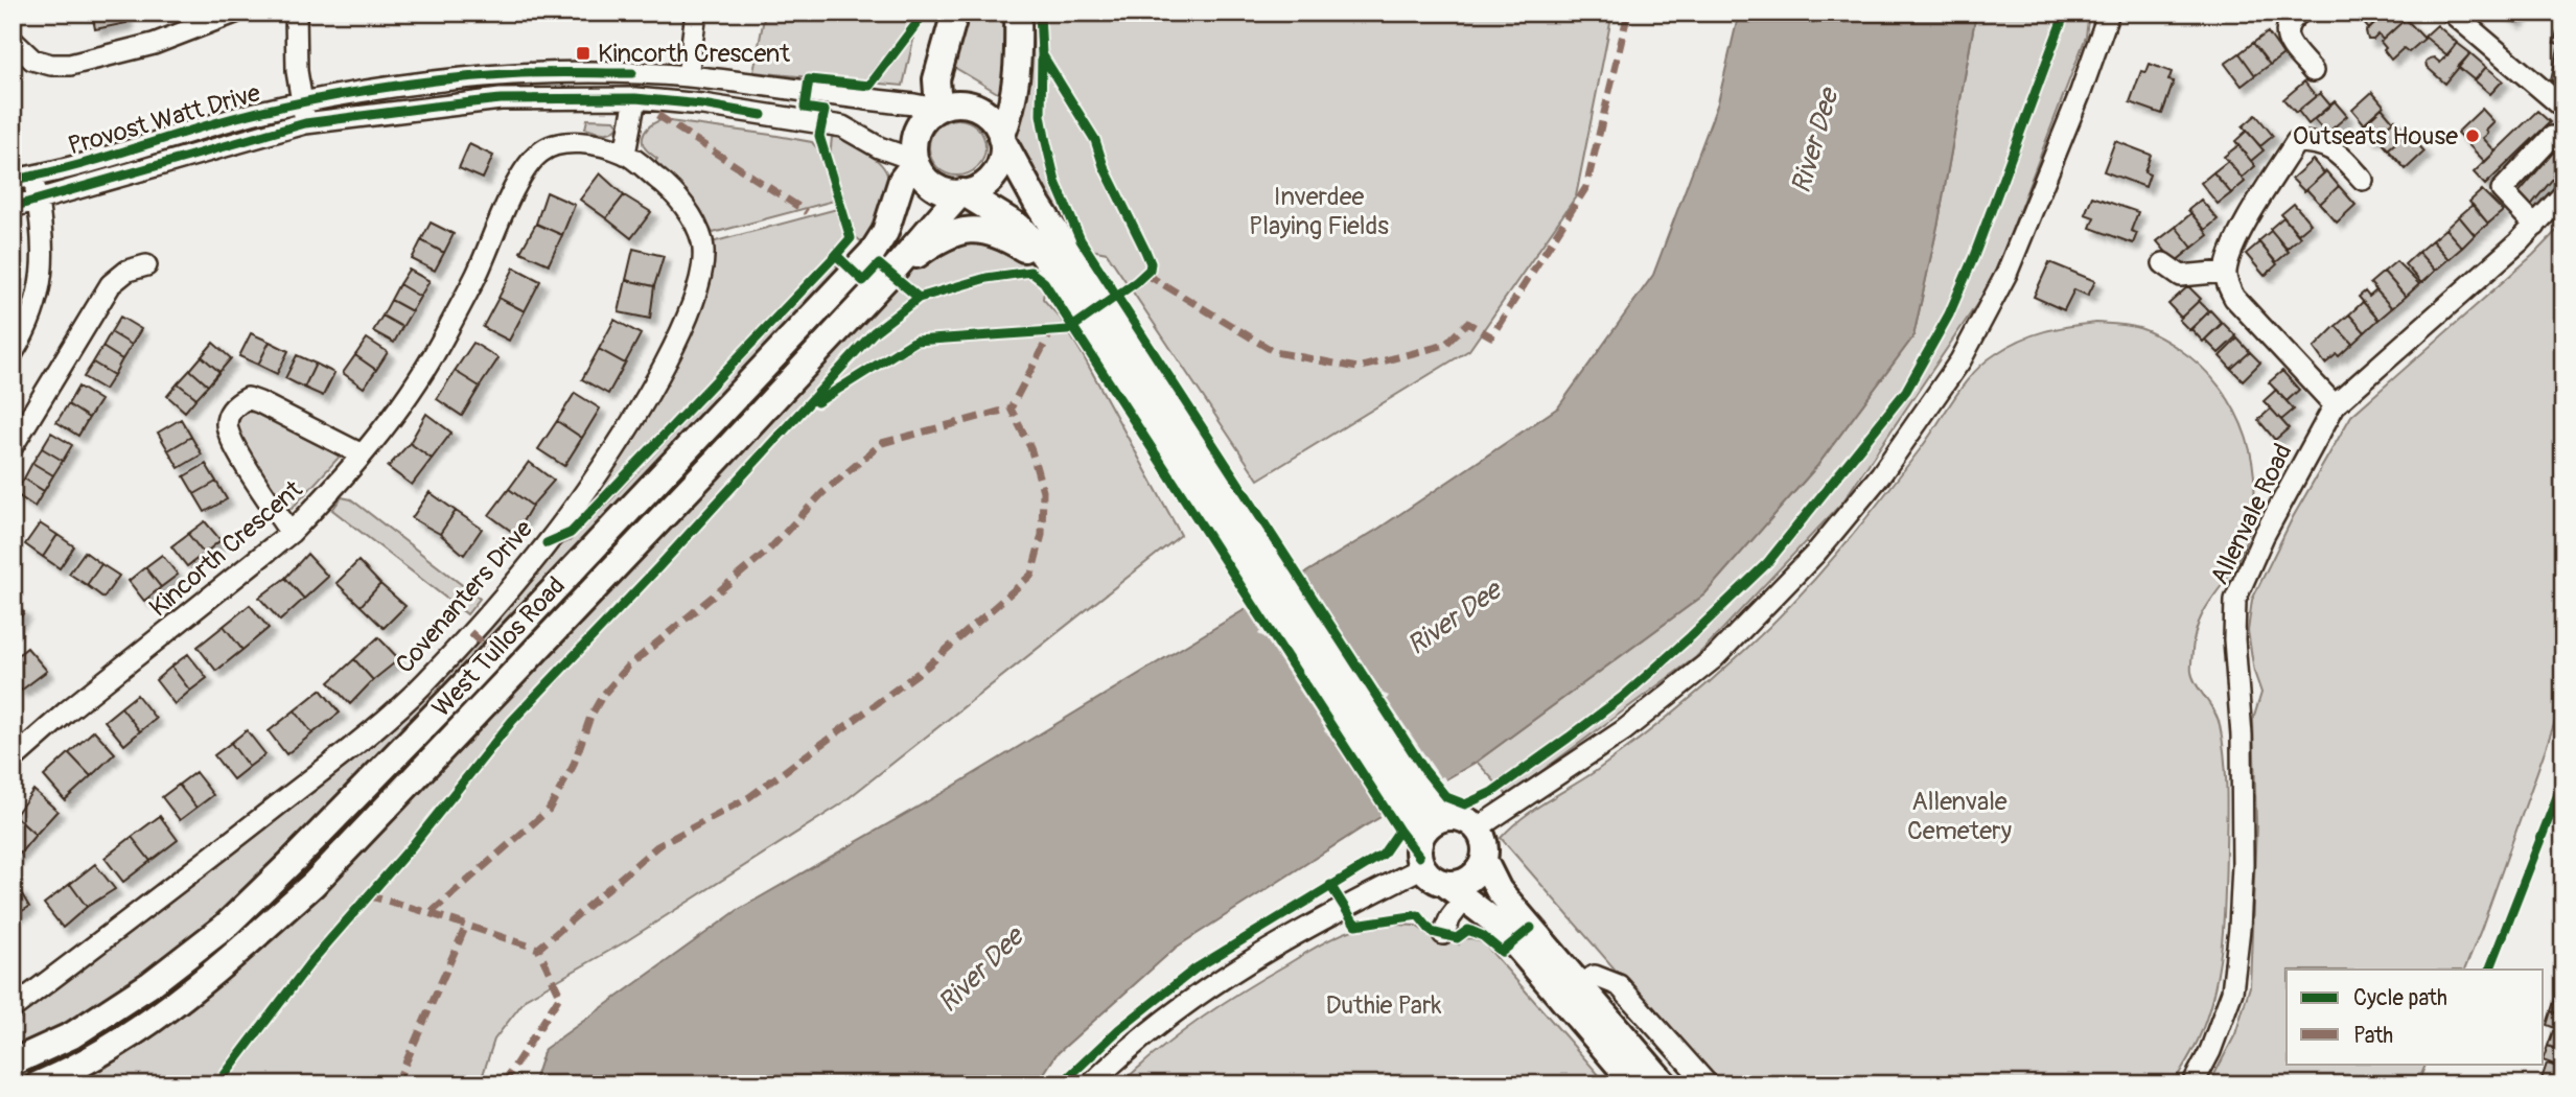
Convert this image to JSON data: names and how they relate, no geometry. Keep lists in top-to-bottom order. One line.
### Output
{"streets":{"main road":["West Tullos Road"],"street":["Provost Watt Drive","Allenvale Road","Kincorth Crescent","Covenanters Drive"]},"crossings":[["Provost Watt Drive","West Tullos Road"],["Kincorth Crescent","Covenanters Drive"]],"water":["River Dee"],"parks":["Inverdee Playing Fields","Allenvale Cemetery","Duthie Park"],"places":{"transit":["Kincorth Crescent"],"other":["Outseats House"]},"legend":["Cycle path","Path"]}
